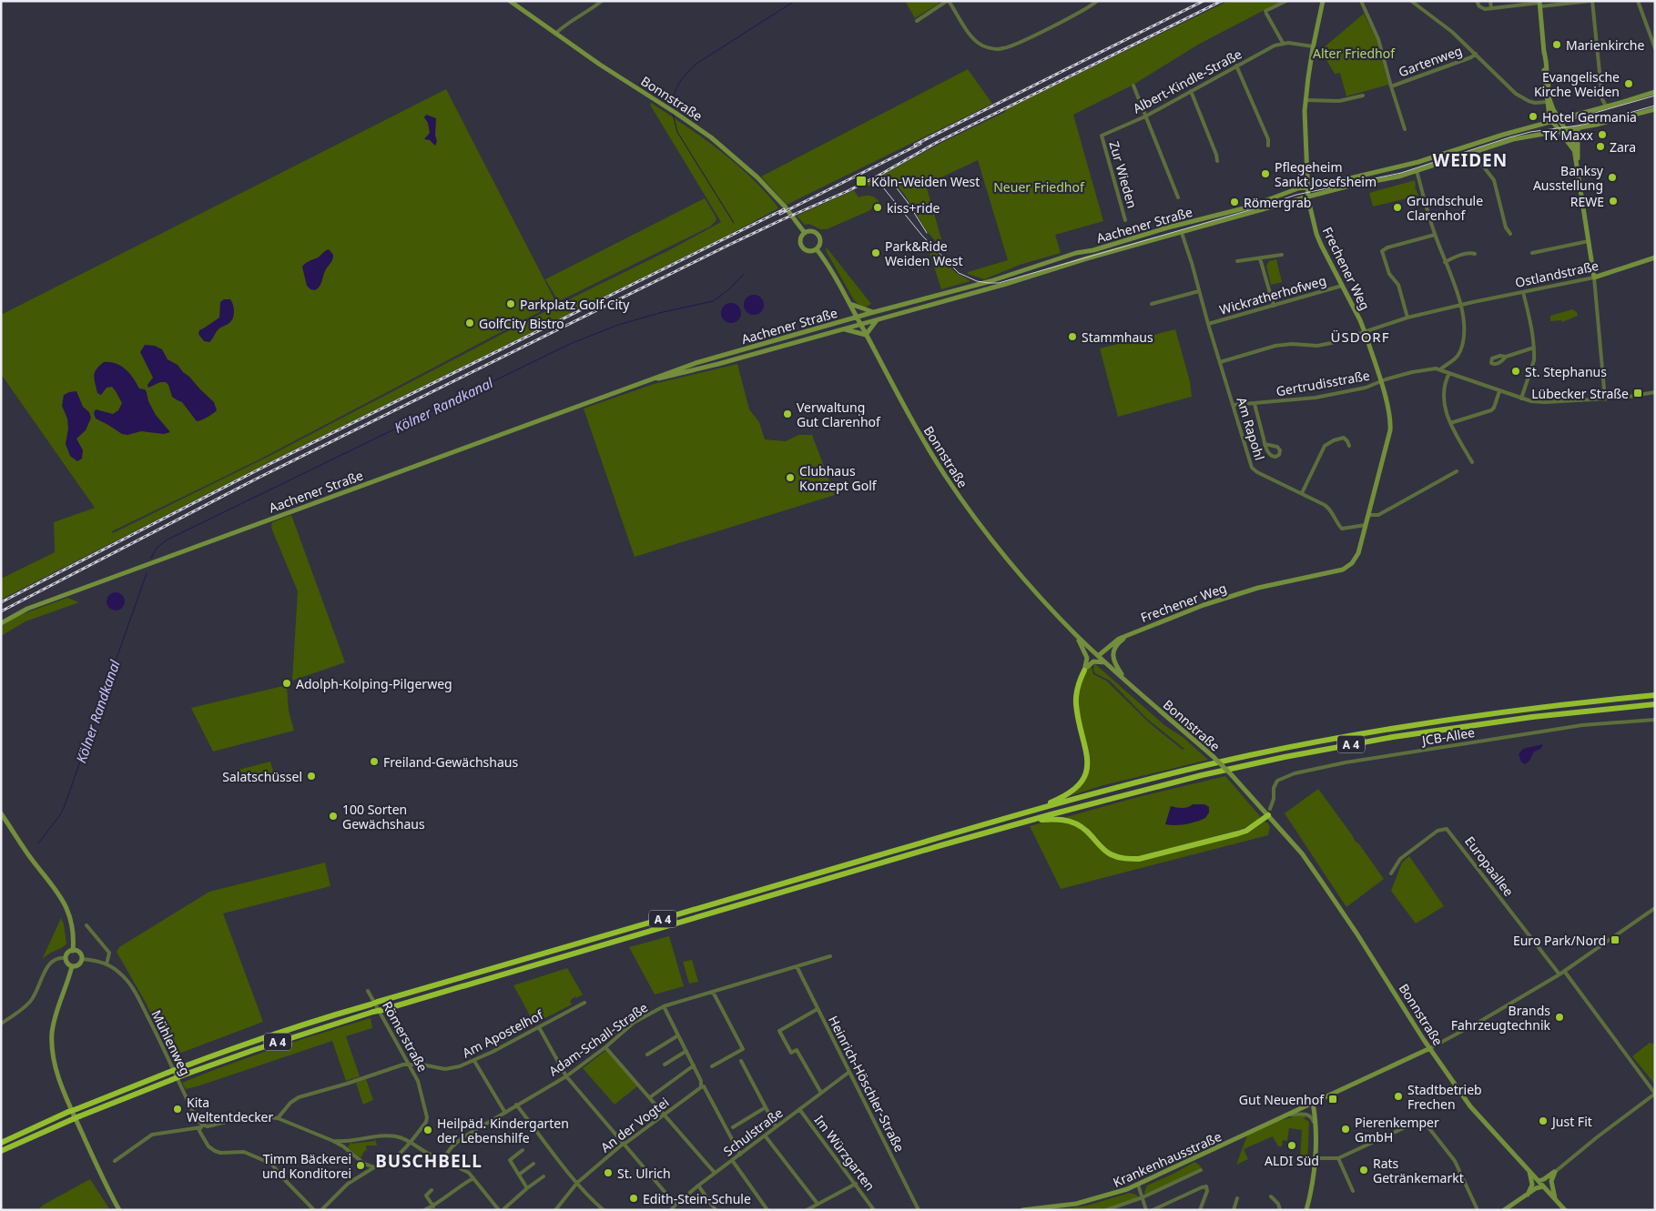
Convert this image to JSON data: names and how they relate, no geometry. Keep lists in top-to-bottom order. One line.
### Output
{"streets":{"highway":["A 4"],"main road":["Bonnstraße","Aachener Straße","Frechener Weg","Ostlandstraße","Krankenhausstraße"],"street":["Gartenweg","Albert-Kindle-Straße","Zur Wieden","Wickratherhofweg","Gertrudisstraße","Am Rapohl","JCB-Allee","Europaallee","Am Apostelhof","Römerstraße","Adam-Schall-Straße","Mühlenweg","Heinrich-Höschler-Straße","An der Vogtei","Schulstraße","Im Würzgarten"]},"crossings":[["Albert-Kindle-Straße","Zur Wieden"],["Bonnstraße","Aachener Straße"],["Bonnstraße","Frechener Weg"],["Bonnstraße","JCB-Allee"],["Bonnstraße","Krankenhausstraße"],["Aachener Straße","Frechener Weg"],["Aachener Straße","Am Rapohl"],["Frechener Weg","Ostlandstraße"],["Frechener Weg","Wickratherhofweg"],["Frechener Weg","Gertrudisstraße"],["Frechener Weg","Am Rapohl"],["Ostlandstraße","Am Rapohl"],["Wickratherhofweg","Am Rapohl"],["Gertrudisstraße","Am Rapohl"],["Am Apostelhof","Römerstraße"],["Adam-Schall-Straße","Heinrich-Höschler-Straße"],["Adam-Schall-Straße","An der Vogtei"],["Heinrich-Höschler-Straße","Schulstraße"],["Schulstraße","Im Würzgarten"]],"districts":["WEIDEN","ÜSDORF","BUSCHBELL"],"water":["Kölner Randkanal"],"parks":["Alter Friedhof","Neuer Friedhof"],"places":{"other":["Marienkirche","Evangelische Kirche Weiden","Hotel Germania","TK Maxx","Zara","Pflegeheim Sankt Josefsheim","Banksy Ausstellung","REWE","Römergrab","kiss+ride","Grundschule Clarenhof","Park&Ride Weiden West","Parkplatz Golf City","GolfCity Bistro","Stammhaus","St. Stephanus","Verwaltung Gut Clarenhof","Clubhaus Konzept Golf","Adolph-Kolping-Pilgerweg","Freiland-Gewächshaus","Salatschüssel","100 Sorten Gewächshaus","Brands Fahrzeugtechnik","Stadtbetrieb Frechen","Kita Weltentdecker","Just Fit","Pierenkemper GmbH","Heilpäd. Kindergarten der Lebenshilfe","ALDI Süd","Timm Bäckerei und Konditorei","Rats Getränkemarkt","St. Ulrich","Edith-Stein-Schule"],"transit":["Köln-Weiden West","Lübecker Straße","Euro Park/Nord","Gut Neuenhof"]}}
